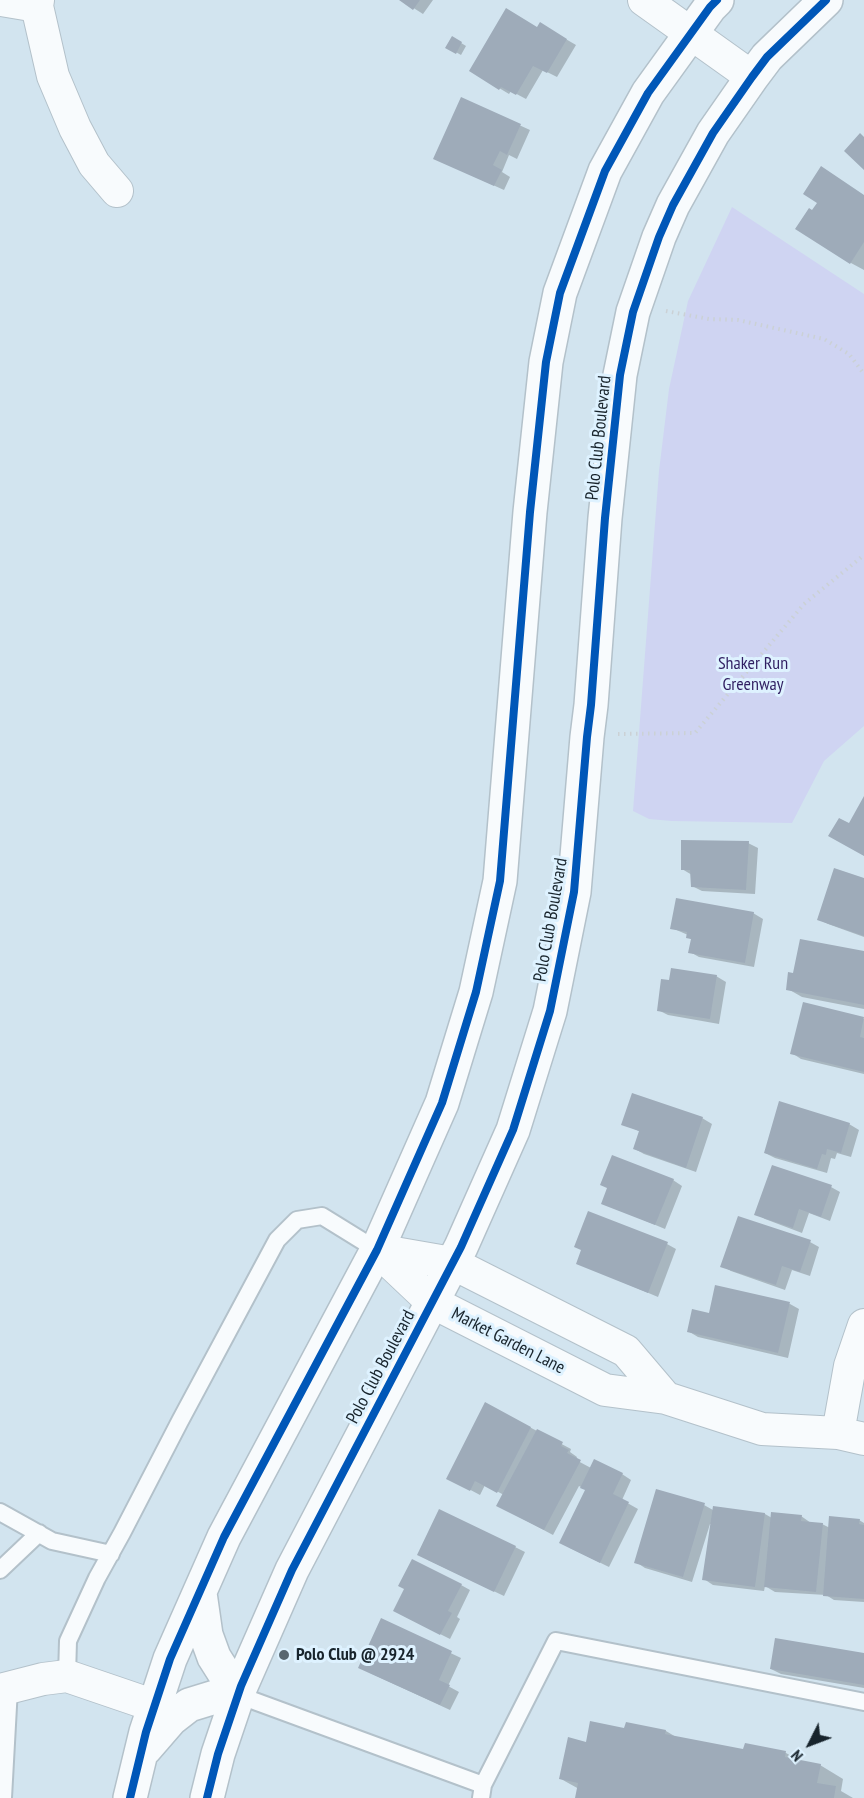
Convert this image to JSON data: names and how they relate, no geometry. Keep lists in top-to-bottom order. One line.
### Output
{"streets":{"street":["Polo Club Boulevard","Market Garden Lane"]},"crossings":[["Polo Club Boulevard","Market Garden Lane"]],"parks":["Shaker Run Greenway"],"places":["Polo Club @ 2924"],"north":"bottom left"}
